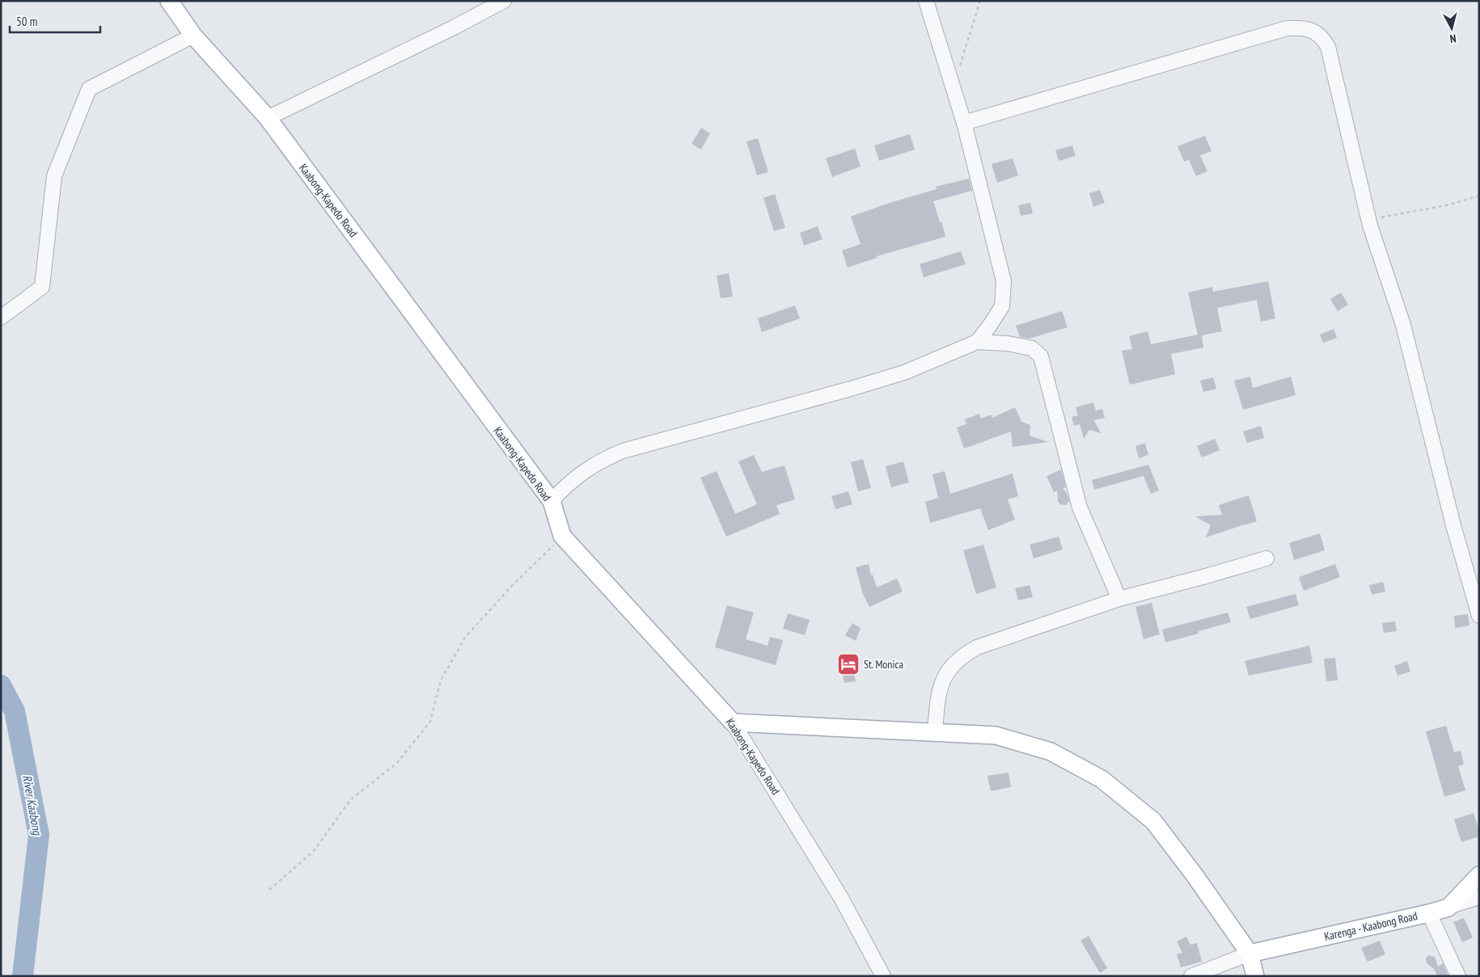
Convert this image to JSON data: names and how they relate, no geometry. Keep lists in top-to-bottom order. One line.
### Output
{"streets":{"main road":["Kaabong-Kapedo Road","Karenga - Kaabong Road"]},"water":["River Kaabong"],"places":{"hotel":["St. Monica"]},"scale_bar":"50 m","north":"bottom"}
